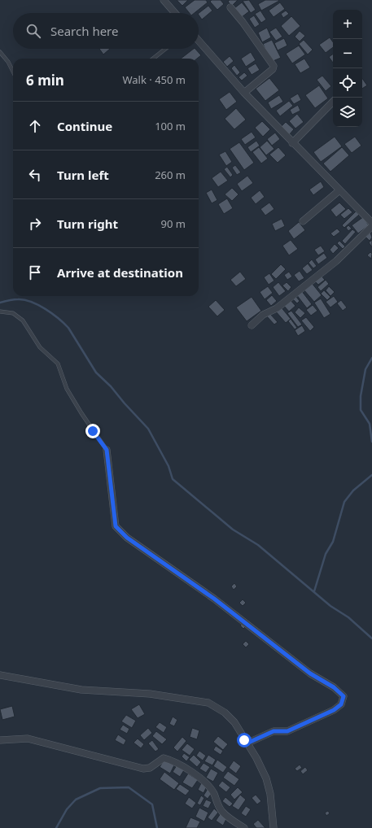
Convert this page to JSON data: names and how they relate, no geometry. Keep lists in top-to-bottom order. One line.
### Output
{"page":{"map_buttons":["+","−"],"search":"Search here","heading":["6 min","Walk · 450 m"],"list":[["Continue","100 m"],["Turn left","260 m"],["Turn right","90 m"],"Arrive at destination"]}}
